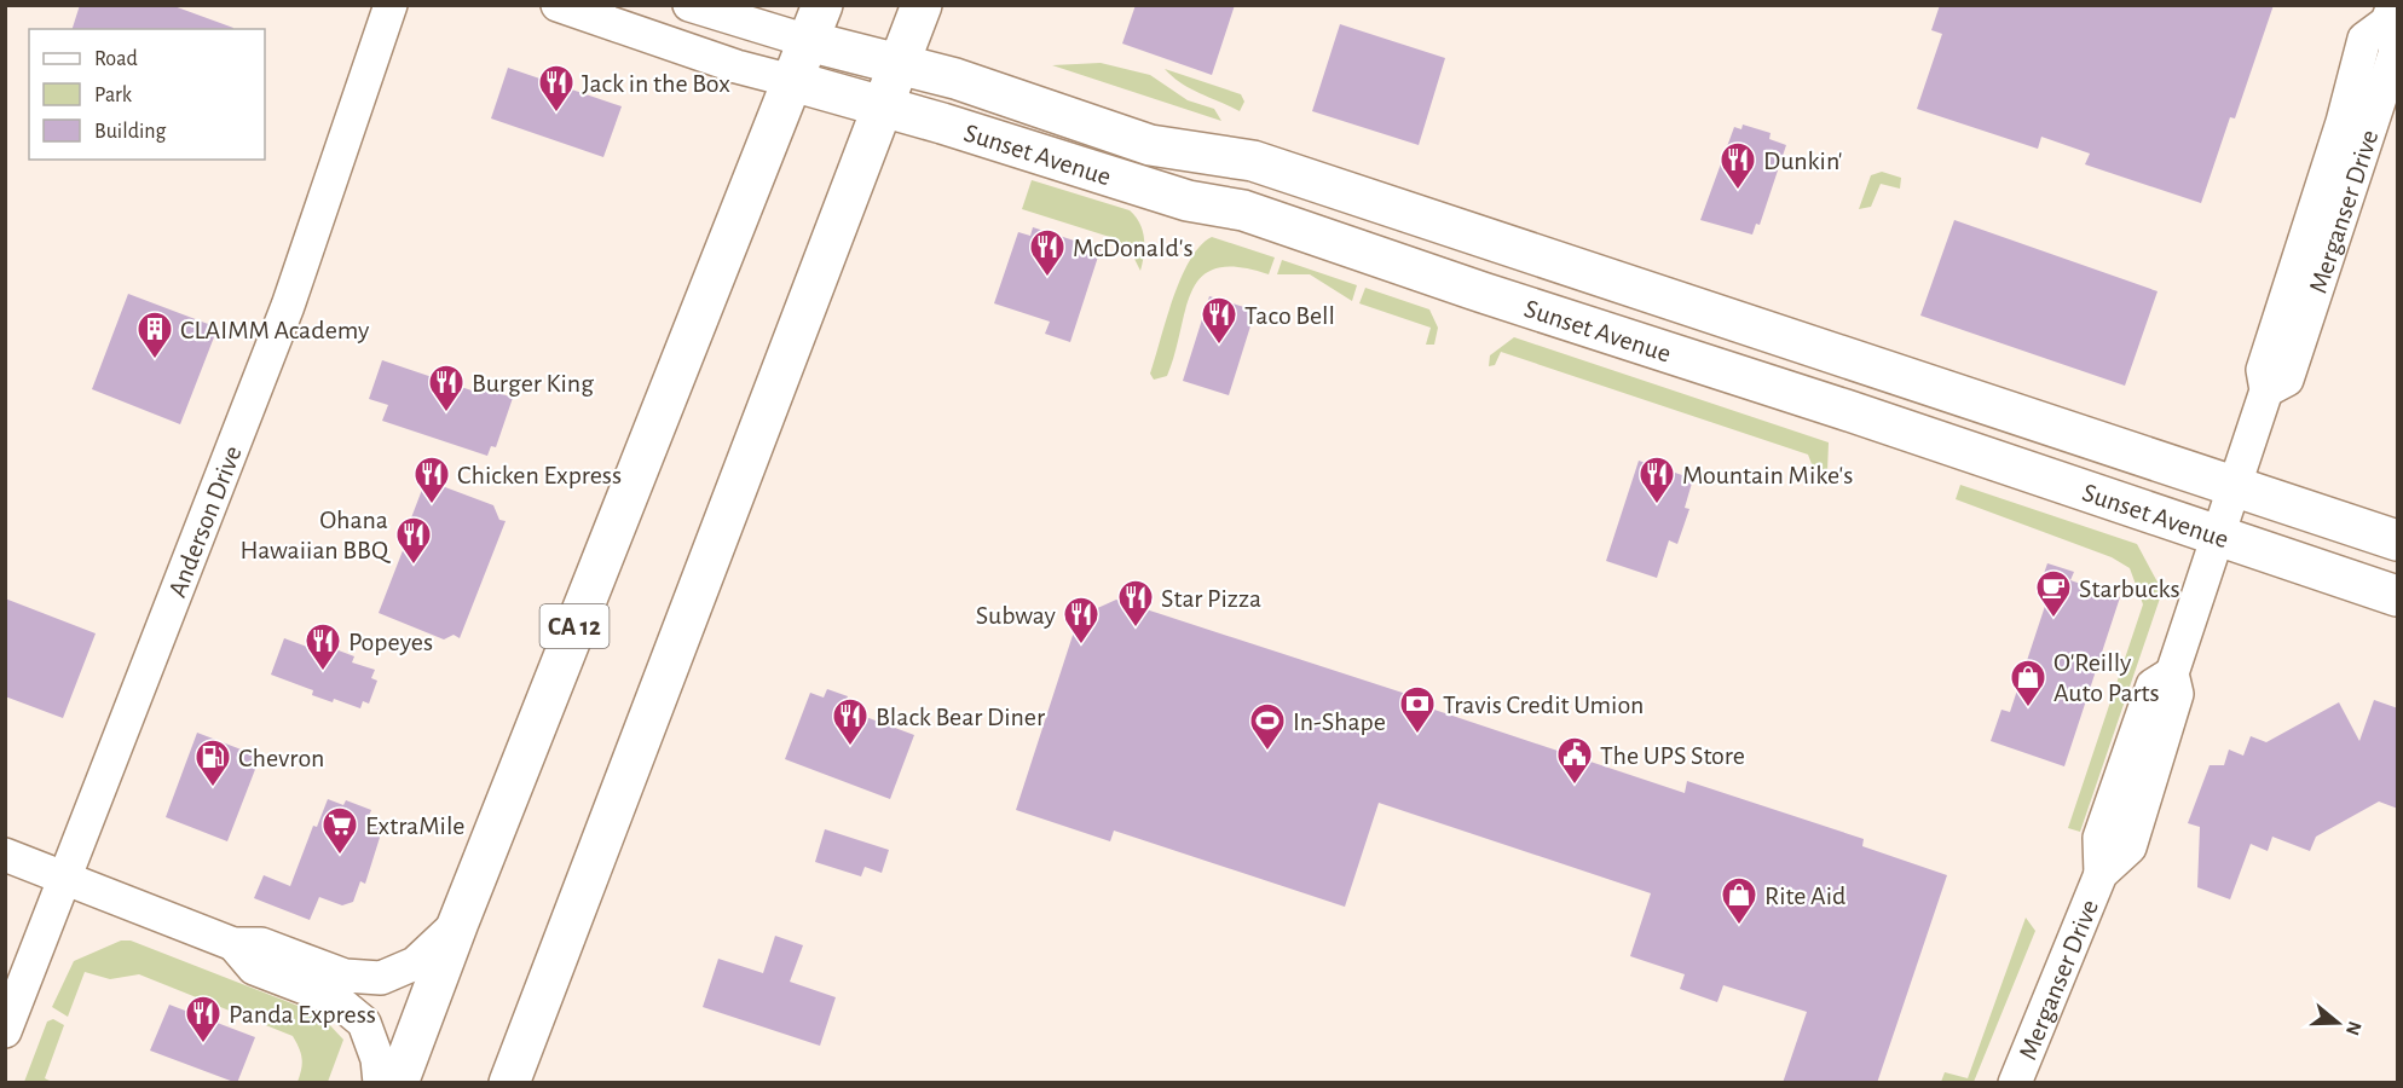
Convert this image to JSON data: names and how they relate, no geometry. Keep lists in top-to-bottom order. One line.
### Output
{"streets":{"main road":["Sunset Avenue","CA 12"],"street":["Merganser Drive","Anderson Drive"]},"crossings":[["Sunset Avenue","Merganser Drive"],["Sunset Avenue","CA 12"]],"places":{"restaurant":["Jack in the Box","Dunkin'","McDonald's","Taco Bell","Burger King","Chicken Express","Mountain Mike's","Ohana Hawaiian BBQ","Star Pizza","Subway","Popeyes","Black Bear Diner","Panda Express"],"building":["CLAIMM Academy"],"cafe":["Starbucks"],"shop":["O'Reilly Auto Parts","Rite Aid"],"bank":["Travis Credit Umion"],"sports":["In-Shape"],"public building":["The UPS Store"],"fuel station":["Chevron"],"supermarket":["ExtraMile"]},"legend":["Road","Park","Building"],"north":"right"}
